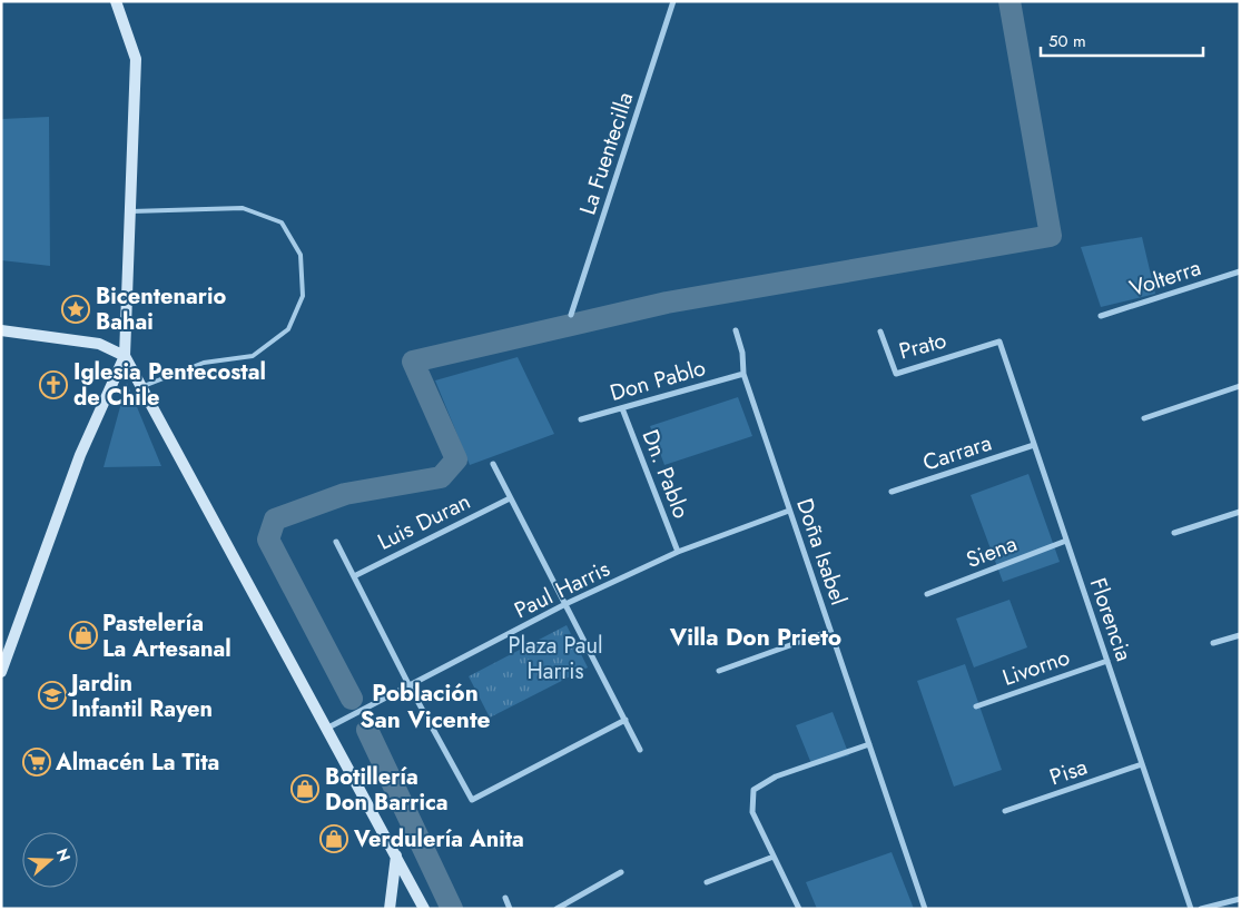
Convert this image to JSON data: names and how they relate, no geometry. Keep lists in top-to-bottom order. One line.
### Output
{"streets":{"street":["La Fuentecilla","Volterra","Prato","Don Pablo","Carrara","Dn. Pablo","Luis Duran","Doña Isabel","Siena","Paul Harris","Florencia","Livorno","Pisa"]},"crossings":[["Prato","Florencia"],["Don Pablo","Dn. Pablo"],["Don Pablo","Doña Isabel"],["Carrara","Florencia"],["Dn. Pablo","Paul Harris"],["Doña Isabel","Paul Harris"],["Siena","Florencia"],["Florencia","Livorno"],["Florencia","Pisa"]],"districts":["Villa Don Prieto","Población San Vicente"],"parks":["Plaza Paul Harris"],"places":{"place":["Bicentenario Bahai"],"church":["Iglesia Pentecostal de Chile"],"shop":["Pastelería La Artesanal","Botillería Don Barrica","Verdulería Anita"],"school or university":["Jardin Infantil Rayen"],"supermarket":["Almacén La Tita"]},"scale_bar":"50 m","north":"right"}
